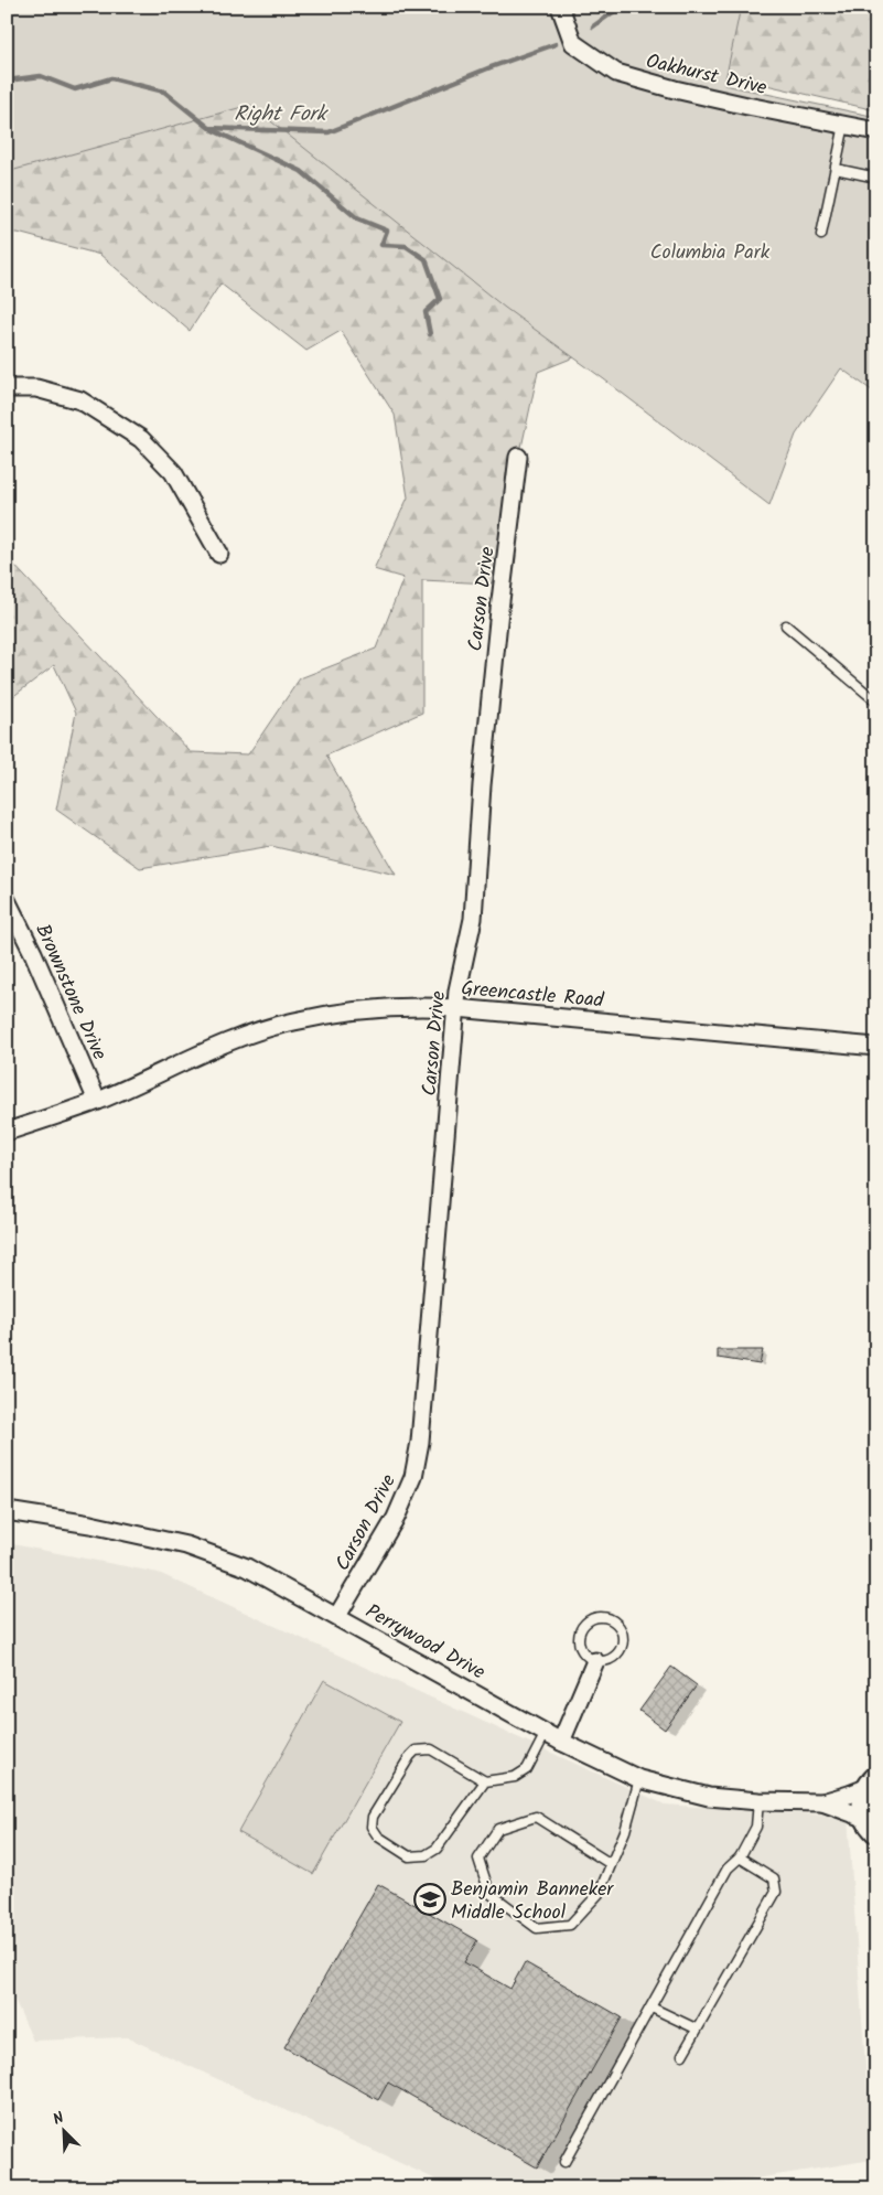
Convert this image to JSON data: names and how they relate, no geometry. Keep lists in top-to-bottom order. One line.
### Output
{"streets":{"street":["Oakhurst Drive","Carson Drive","Brownstone Drive","Greencastle Road","Perrywood Drive"]},"crossings":[["Carson Drive","Greencastle Road"],["Carson Drive","Perrywood Drive"],["Brownstone Drive","Greencastle Road"]],"water":["Right Fork"],"parks":["Columbia Park"],"places":{"school or university":["Benjamin Banneker Middle School"]},"north":"top left"}
